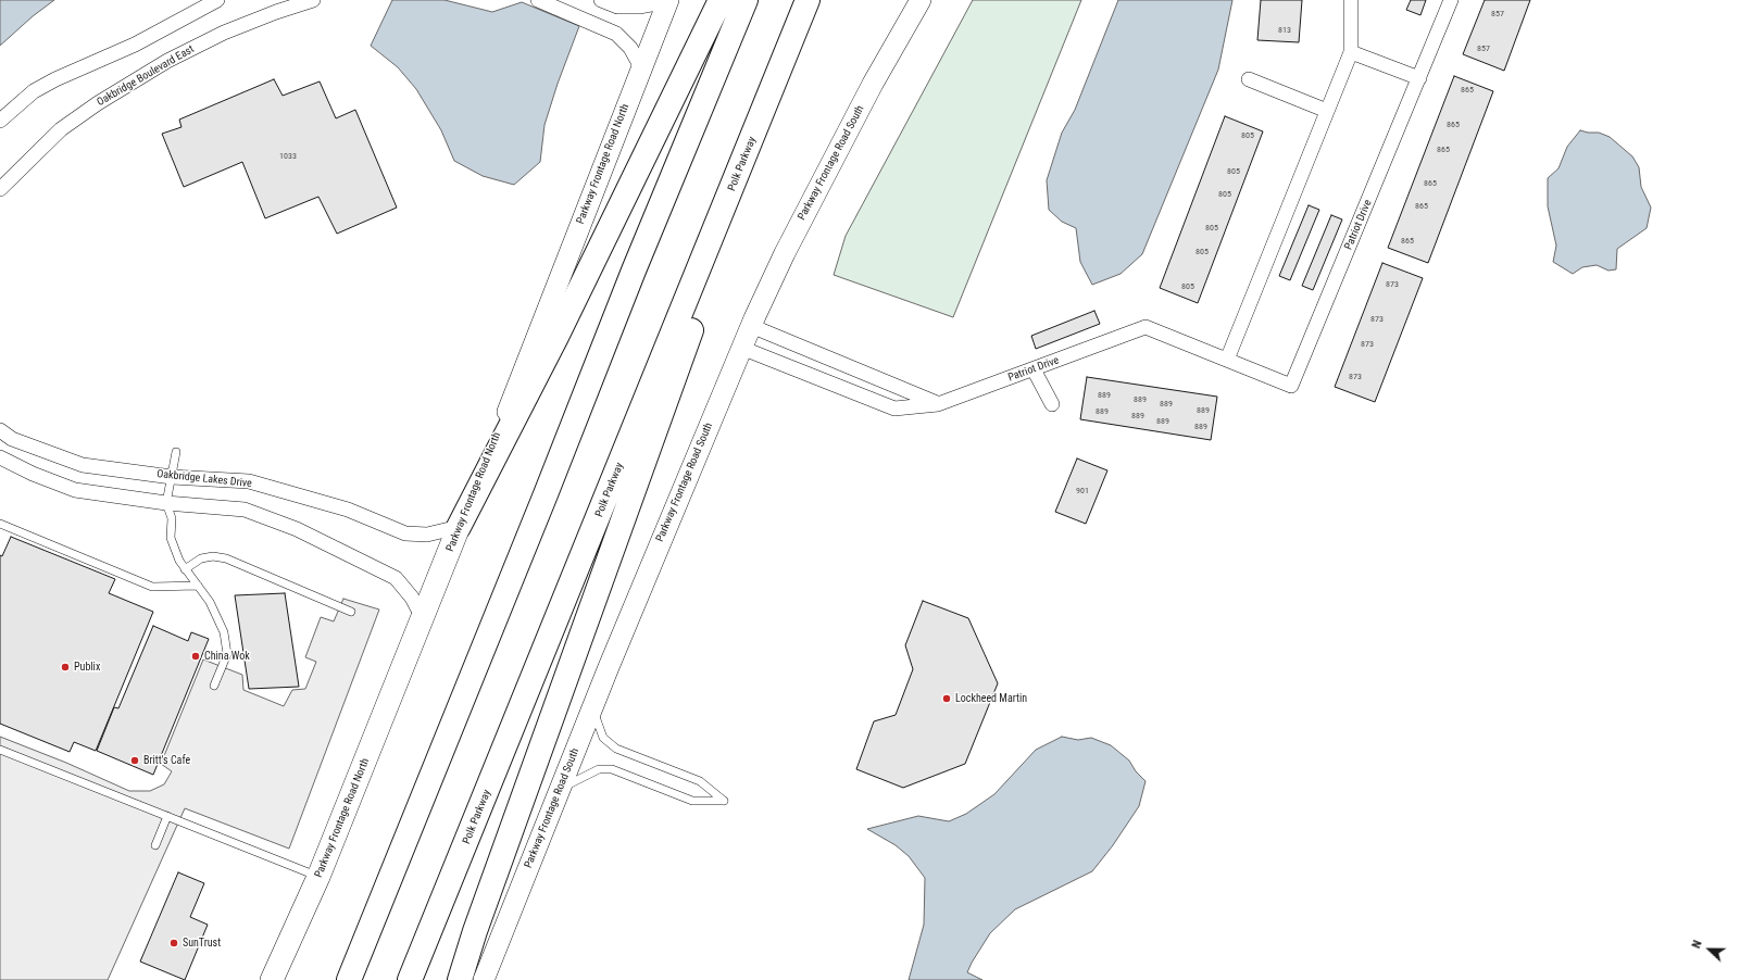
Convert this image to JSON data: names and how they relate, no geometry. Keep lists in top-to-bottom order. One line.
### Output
{"streets":{"highway":["Polk Parkway"],"main road":["Parkway Frontage Road South","Parkway Frontage Road North"],"street":["Oakbridge Boulevard East","Patriot Drive","Oakbridge Lakes Drive"]},"crossings":[["Parkway Frontage Road South","Patriot Drive"],["Parkway Frontage Road North","Oakbridge Lakes Drive"]],"places":["China Wok","Publix","Lockheed Martin","Britt's Cafe","SunTrust"],"house_numbers":["857","813","857","865","865","805","865","1033","805","865","805","865","805","865","805","873","805","873","873","873","889","889","889","889","889","889","889","889","901"],"north":"left"}
